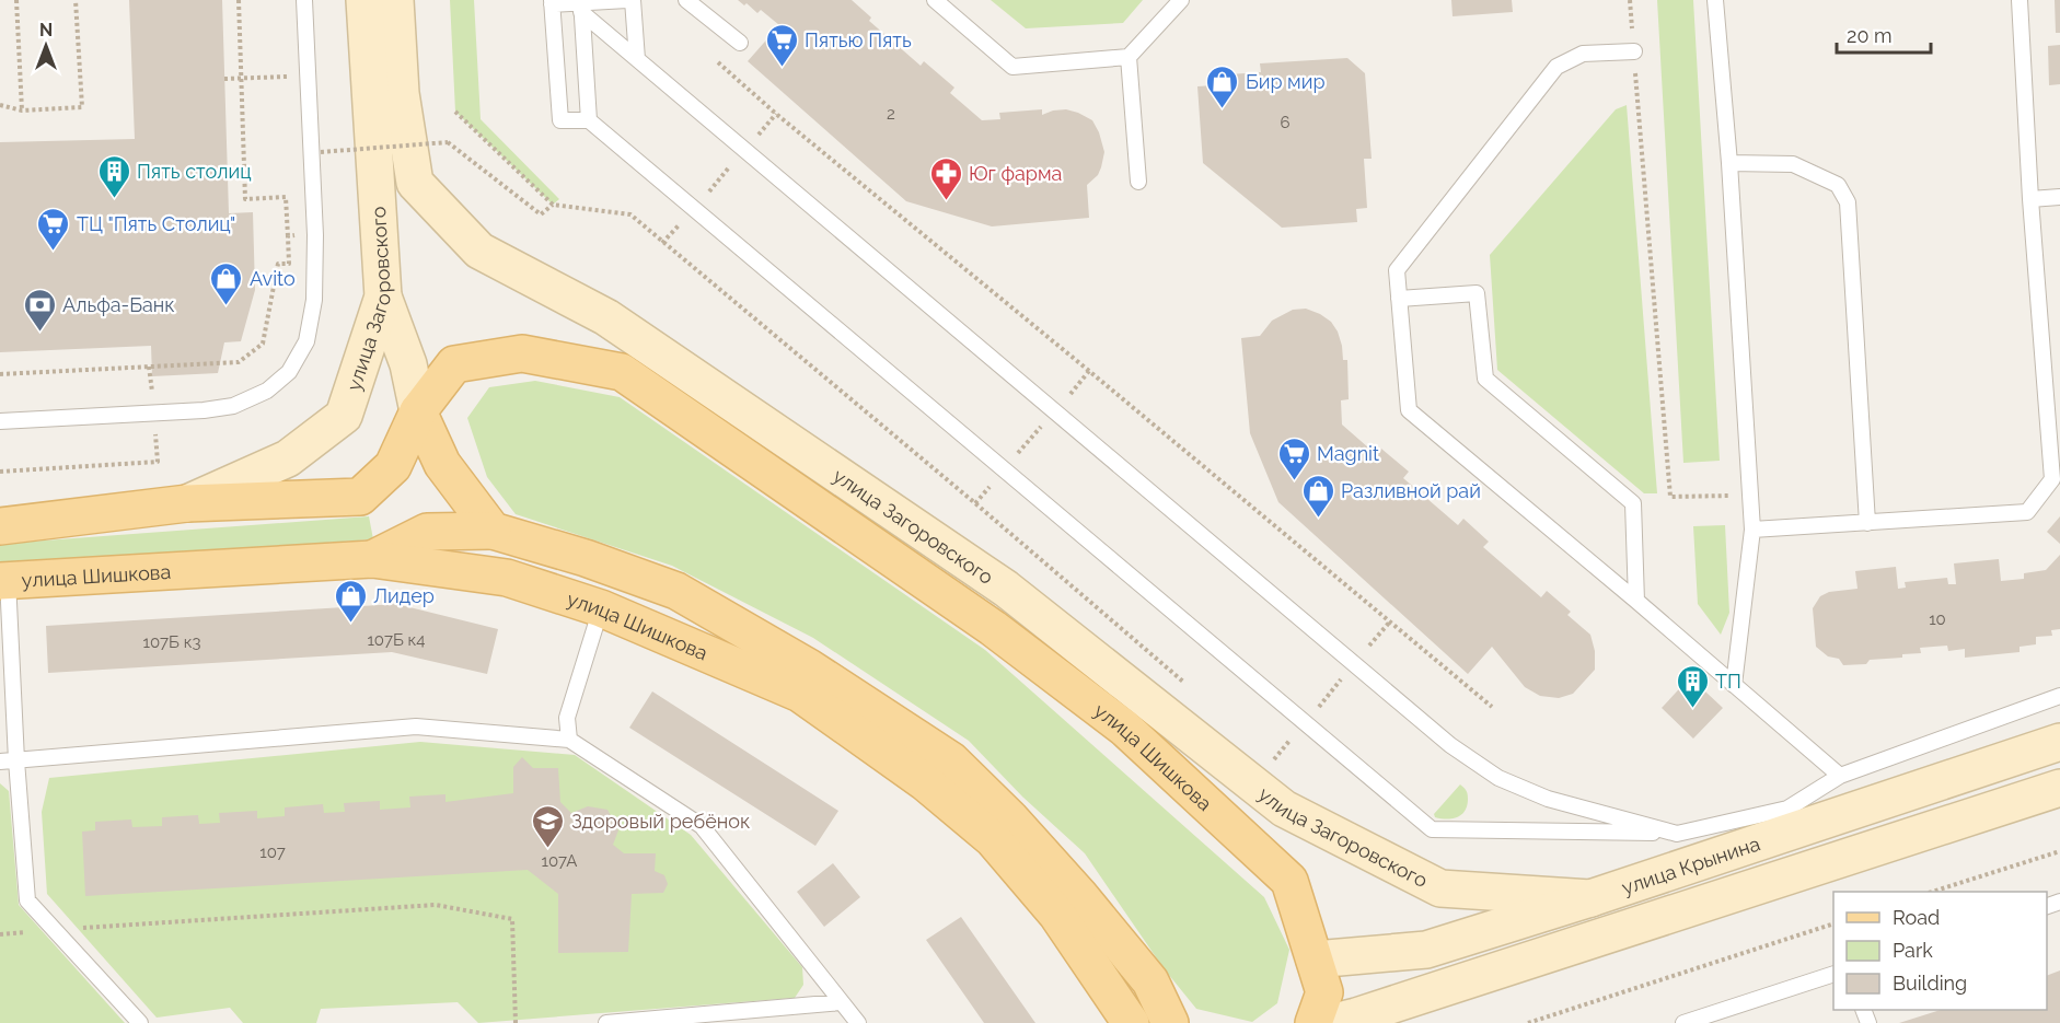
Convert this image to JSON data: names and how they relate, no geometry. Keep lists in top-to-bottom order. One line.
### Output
{"streets":{"main road":["улица Шишкова"],"street":["улица Загоровского","улица Крынина"]},"crossings":[["улица Загоровского","улица Шишкова"],["улица Загоровского","улица Крынина"],["улица Шишкова","улица Крынина"]],"places":{"supermarket":["Пятью Пять","ТЦ \"Пять Столиц\"","Magnit"],"shop":["Бир мир","Avito","Разливной рай","Лидер"],"building":["Пять столиц","ТП"],"pharmacy":["Юг фарма"],"bank":["Альфа-Банк"],"school or university":["Здоровый ребёнок"]},"house_numbers":["2","6","10","107Б к4","107Б к3","107","107А"],"legend":["Road","Park","Building"],"scale_bar":"20 m","north":"top"}
